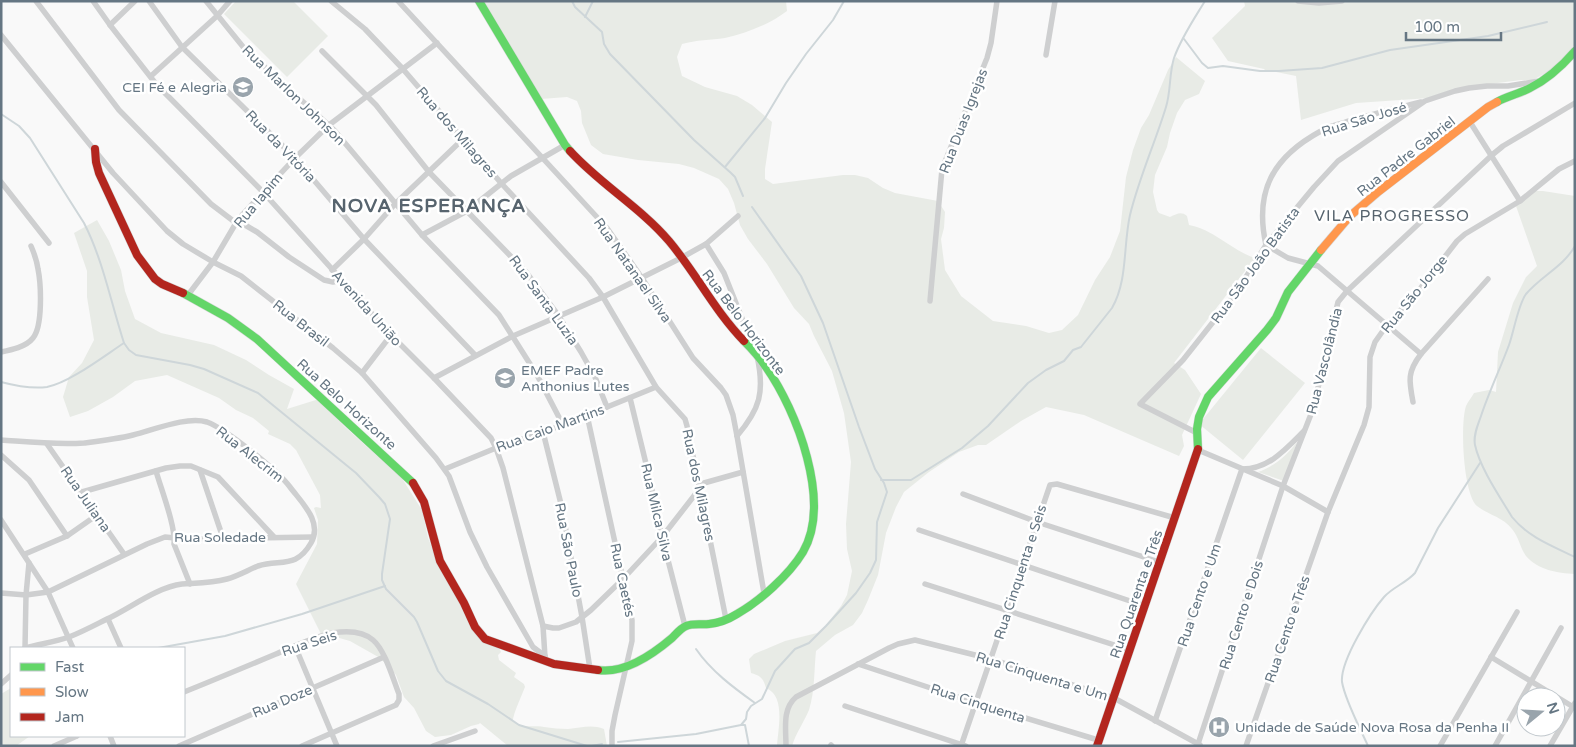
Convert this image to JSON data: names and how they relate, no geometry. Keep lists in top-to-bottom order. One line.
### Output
{"streets":{"street":["Rua Marlon Johnson","Rua São José","Rua Duas Igrejas","Rua dos Milagres","Rua da Vitória","Rua Padre Gabriel","Rua Iapim","Rua São João Batista","Rua Natanael Silva","Rua São Jorge","Rua Santa Luzia","Avenida União","Rua Belo Horizonte","Rua Brasil","Rua Vascolândia","Rua Caio Martins","Rua Alecrim","Rua Juliana","Rua Milca Silva","Rua Soledade","Rua São Paulo","Rua Cinquenta e Seis","Rua Caetés","Rua Quarenta e Três","Rua Cento e Um","Rua Cento e Dois","Rua Cento e Três","Rua Seis","Rua Cinquenta e Um","Rua Doze","Rua Cinquenta"]},"crossings":[["Rua Marlon Johnson","Rua Iapim"],["Rua Marlon Johnson","Rua Caio Martins"],["Rua São José","Rua São João Batista"],["Rua dos Milagres","Rua Iapim"],["Rua dos Milagres","Rua Belo Horizonte"],["Rua dos Milagres","Rua Caio Martins"],["Rua da Vitória","Rua Iapim"],["Rua Padre Gabriel","Rua São João Batista"],["Rua Padre Gabriel","Rua Quarenta e Três"],["Rua Iapim","Rua Natanael Silva"],["Rua Iapim","Rua Santa Luzia"],["Rua Iapim","Avenida União"],["Rua Iapim","Rua Belo Horizonte"],["Rua Iapim","Rua Brasil"],["Rua Natanael Silva","Rua Belo Horizonte"],["Rua São Jorge","Rua Cento e Três"],["Rua Santa Luzia","Rua Caio Martins"],["Avenida União","Rua Belo Horizonte"],["Avenida União","Rua Brasil"],["Avenida União","Rua Caio Martins"],["Rua Belo Horizonte","Rua Brasil"],["Rua Belo Horizonte","Rua Milca Silva"],["Rua Belo Horizonte","Rua São Paulo"],["Rua Belo Horizonte","Rua Caetés"],["Rua Brasil","Rua Caio Martins"],["Rua Vascolândia","Rua Cento e Dois"],["Rua Caio Martins","Rua Milca Silva"],["Rua Caio Martins","Rua São Paulo"],["Rua Caio Martins","Rua Caetés"],["Rua Alecrim","Rua Juliana"],["Rua Alecrim","Rua Soledade"],["Rua Juliana","Rua Soledade"],["Rua Cinquenta e Seis","Rua Quarenta e Três"],["Rua Cinquenta e Seis","Rua Cinquenta e Um"],["Rua Cinquenta e Seis","Rua Cinquenta"],["Rua Quarenta e Três","Rua Cinquenta e Um"],["Rua Quarenta e Três","Rua Cinquenta"],["Rua Cento e Um","Rua Cinquenta e Um"],["Rua Cento e Dois","Rua Cinquenta e Um"],["Rua Seis","Rua Doze"],["Rua Cinquenta e Um","Rua Cinquenta"]],"districts":["NOVA ESPERANÇA","VILA PROGRESSO"],"places":{"school or university":["CEI Fé e Alegria","EMEF Padre Anthonius Lutes"],"hospital":["Unidade de Saúde Nova Rosa da Penha II"]},"legend":["Fast","Slow","Jam"],"scale_bar":"100 m","north":"right"}
